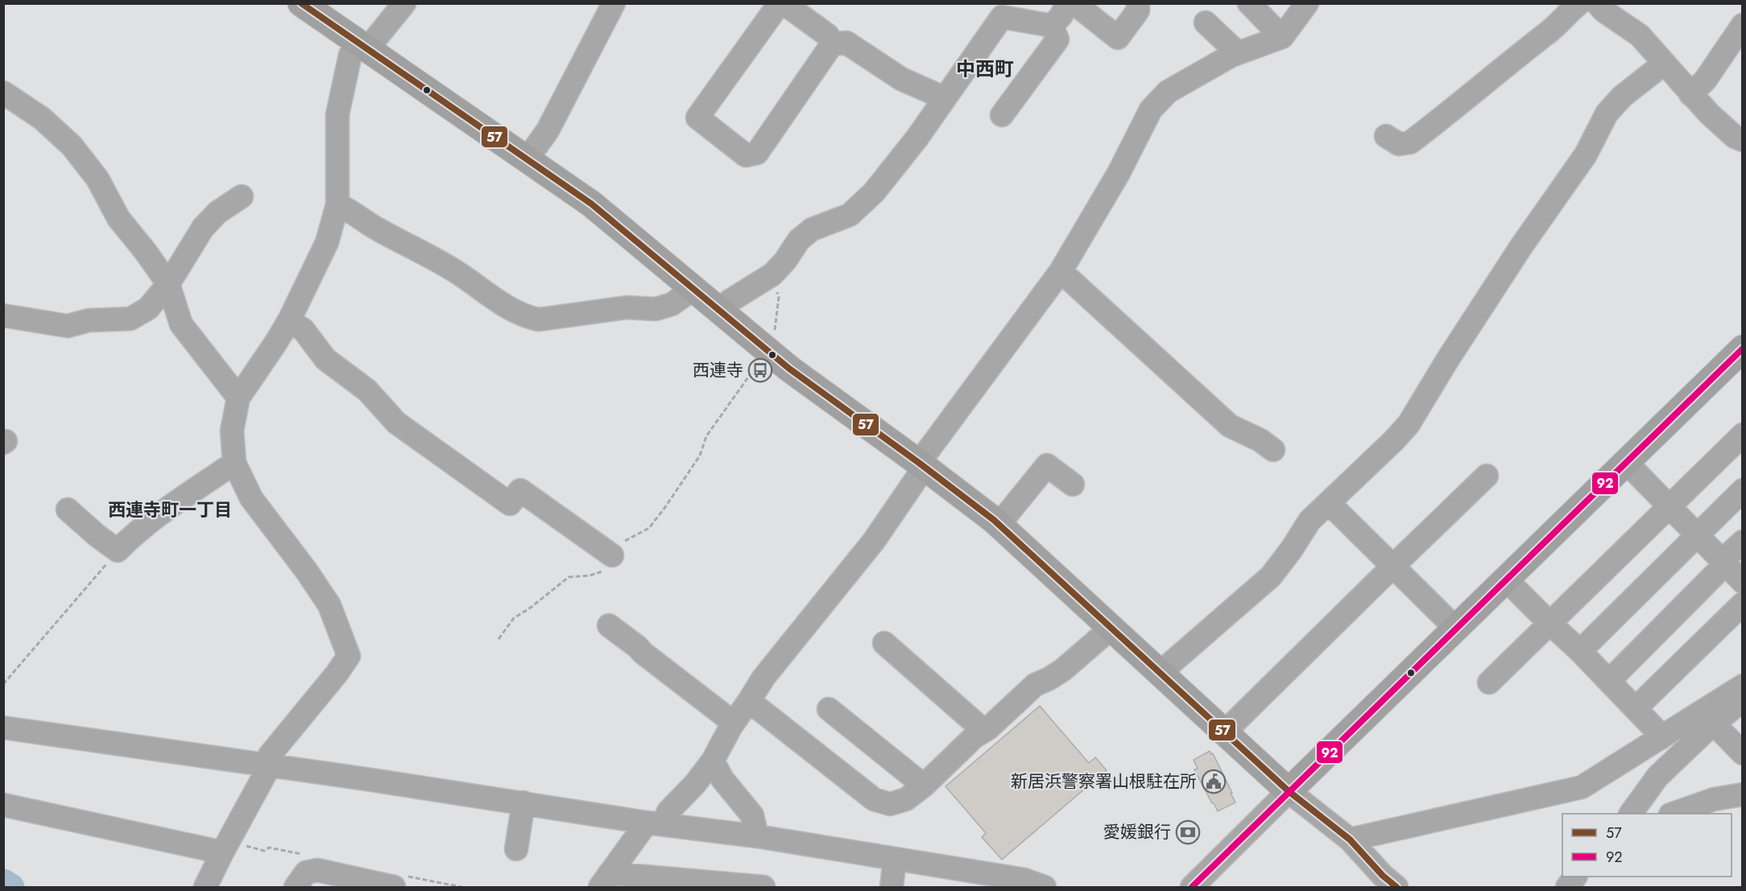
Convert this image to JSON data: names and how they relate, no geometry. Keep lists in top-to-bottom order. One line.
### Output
{"districts":["中西町","西連寺町一丁目"],"places":{"bus stop":["西連寺"],"public building":["新居浜警察署山根駐在所"],"bank":["愛媛銀行"]},"lines":["transit line 57","transit line 92"],"legend":["57","92"]}
